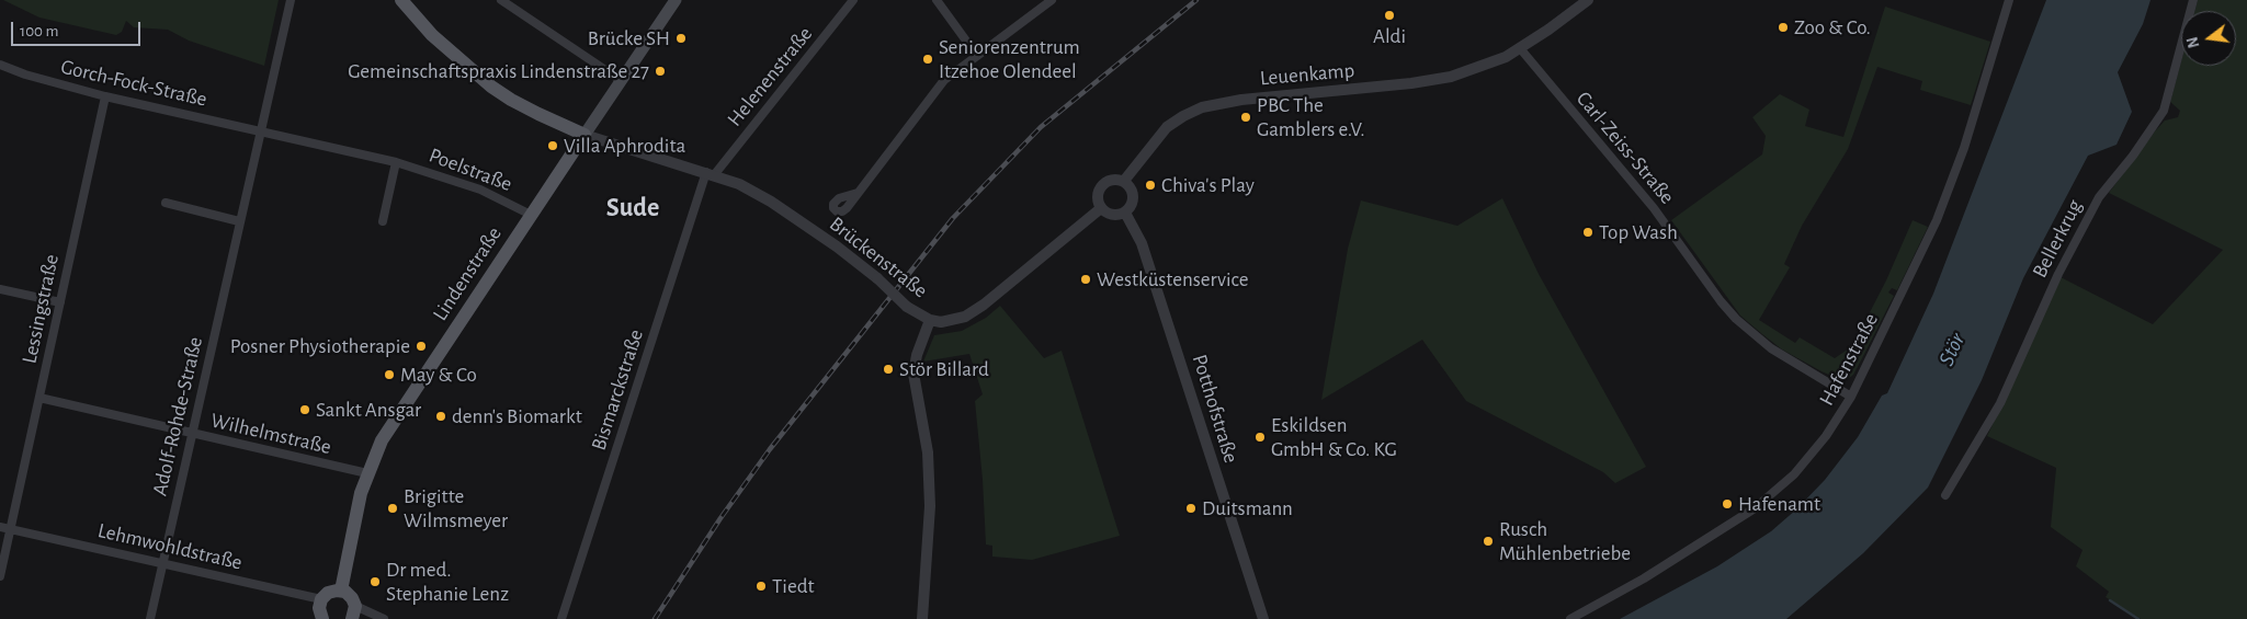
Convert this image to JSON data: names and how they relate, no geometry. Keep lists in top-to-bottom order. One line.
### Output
{"streets":{"main road":["Lindenstraße"],"street":["Leuenkamp","Helenenstraße","Gorch-Fock-Straße","Carl-Zeiss-Straße","Poelstraße","Bellerkrug","Brückenstraße","Lessingstraße","Hafenstraße","Bismarckstraße","Potthofstraße","Adolf-Rohde-Straße","Wilhelmstraße","Lehmwohldstraße"]},"crossings":[["Leuenkamp","Carl-Zeiss-Straße"],["Leuenkamp","Potthofstraße"],["Helenenstraße","Brückenstraße"],["Helenenstraße","Bismarckstraße"],["Gorch-Fock-Straße","Poelstraße"],["Gorch-Fock-Straße","Lessingstraße"],["Gorch-Fock-Straße","Adolf-Rohde-Straße"],["Carl-Zeiss-Straße","Hafenstraße"],["Poelstraße","Lindenstraße"],["Poelstraße","Adolf-Rohde-Straße"],["Brückenstraße","Lindenstraße"],["Brückenstraße","Bismarckstraße"],["Lindenstraße","Wilhelmstraße"],["Lessingstraße","Wilhelmstraße"],["Lessingstraße","Lehmwohldstraße"],["Adolf-Rohde-Straße","Wilhelmstraße"],["Adolf-Rohde-Straße","Lehmwohldstraße"]],"districts":["Sude"],"water":["Stör"],"places":["Aldi","Zoo & Co.","Brücke SH","Seniorenzentrum Itzehoe Olendeel","Gemeinschaftspraxis Lindenstraße 27","PBC The Gamblers e.V.","Villa Aphrodita","Chiva's Play","Top Wash","Westküstenservice","Posner Physiotherapie","Stör Billard","May & Co","Sankt Ansgar","denn's Biomarkt","Eskildsen GmbH & Co. KG","Hafenamt","Brigitte Wilmsmeyer","Duitsmann","Rusch Mühlenbetriebe","Dr med. Stephanie Lenz","Tiedt"],"scale_bar":"100 m","north":"left"}
